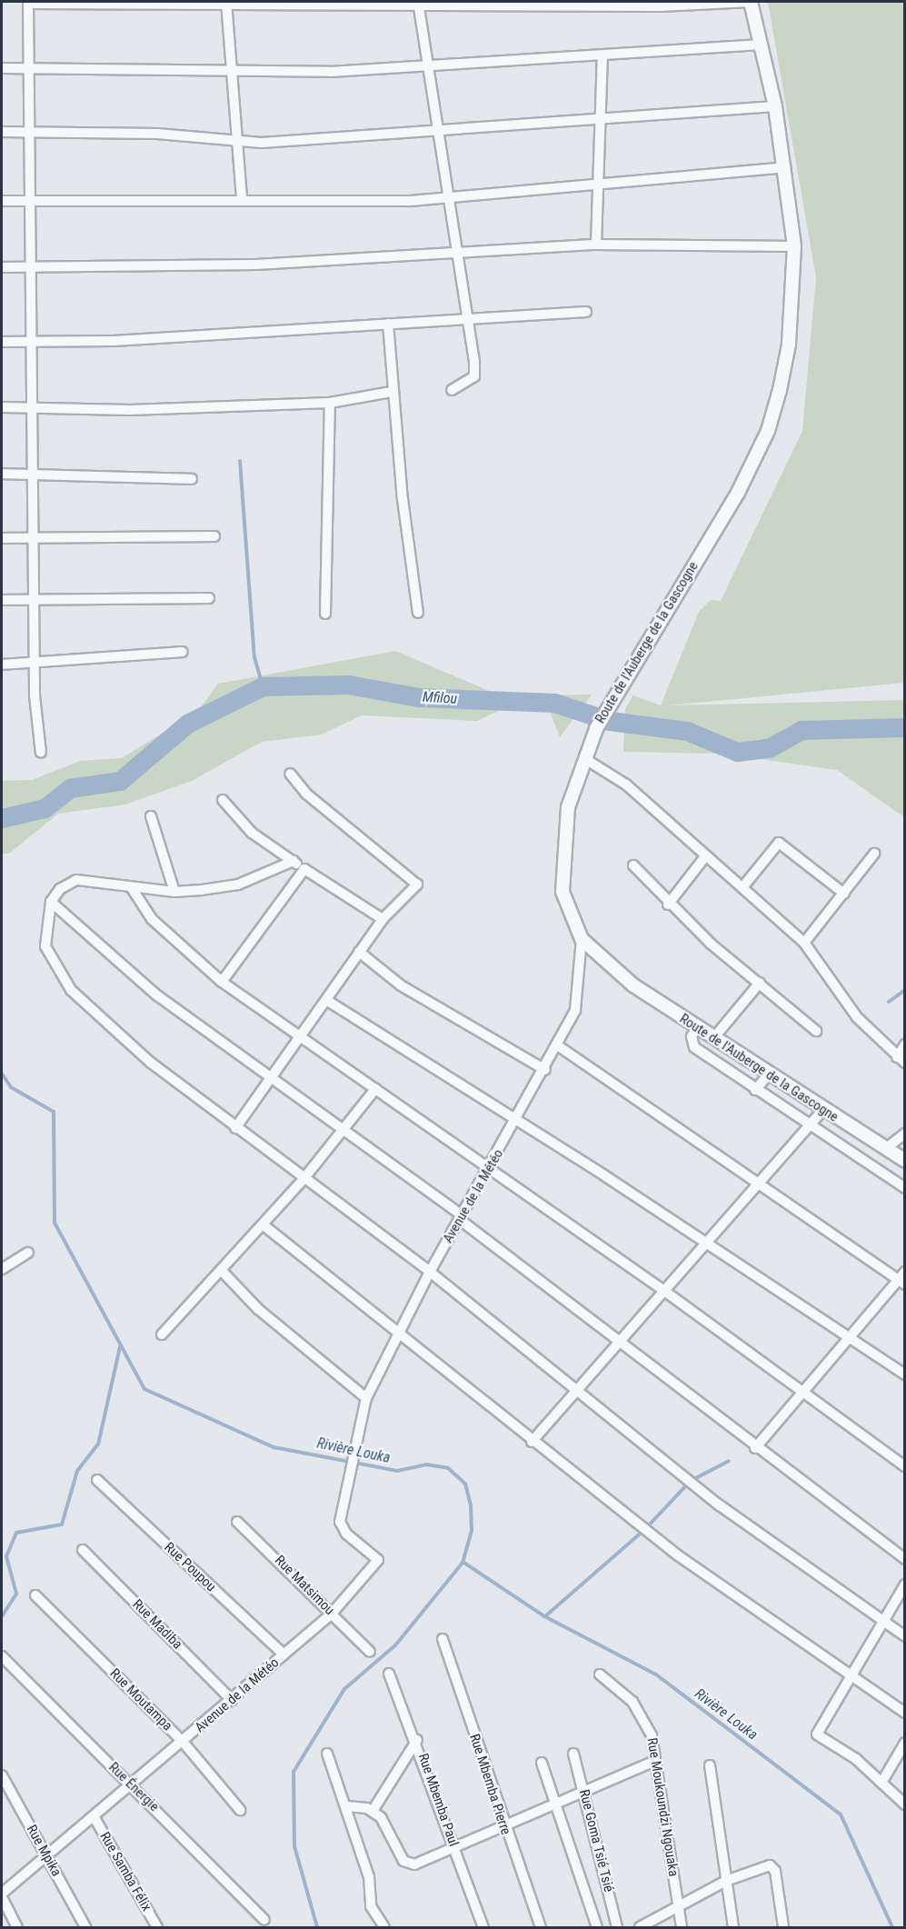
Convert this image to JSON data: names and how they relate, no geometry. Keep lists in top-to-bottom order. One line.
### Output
{"streets":{"street":["Route de l'Auberge de la Gascogne","Avenue de la Météo","Rue Poupou","Rue Matsimou","Rue Madiba","Rue Moutampa","Rue Mbemba Pierre","Rue Énergie","Rue Mbemba Paul","Rue Moukoundzi Ngouaka","Rue Goma Tsié Tsié","Rue Mpika","Rue Samba Félix"]},"crossings":[["Route de l'Auberge de la Gascogne","Avenue de la Météo"],["Avenue de la Météo","Rue Poupou"],["Avenue de la Météo","Rue Matsimou"],["Avenue de la Météo","Rue Madiba"],["Avenue de la Météo","Rue Moutampa"],["Avenue de la Météo","Rue Énergie"],["Avenue de la Météo","Rue Mpika"],["Avenue de la Météo","Rue Samba Félix"]],"water":["Mfilou","Rivière Louka"]}
